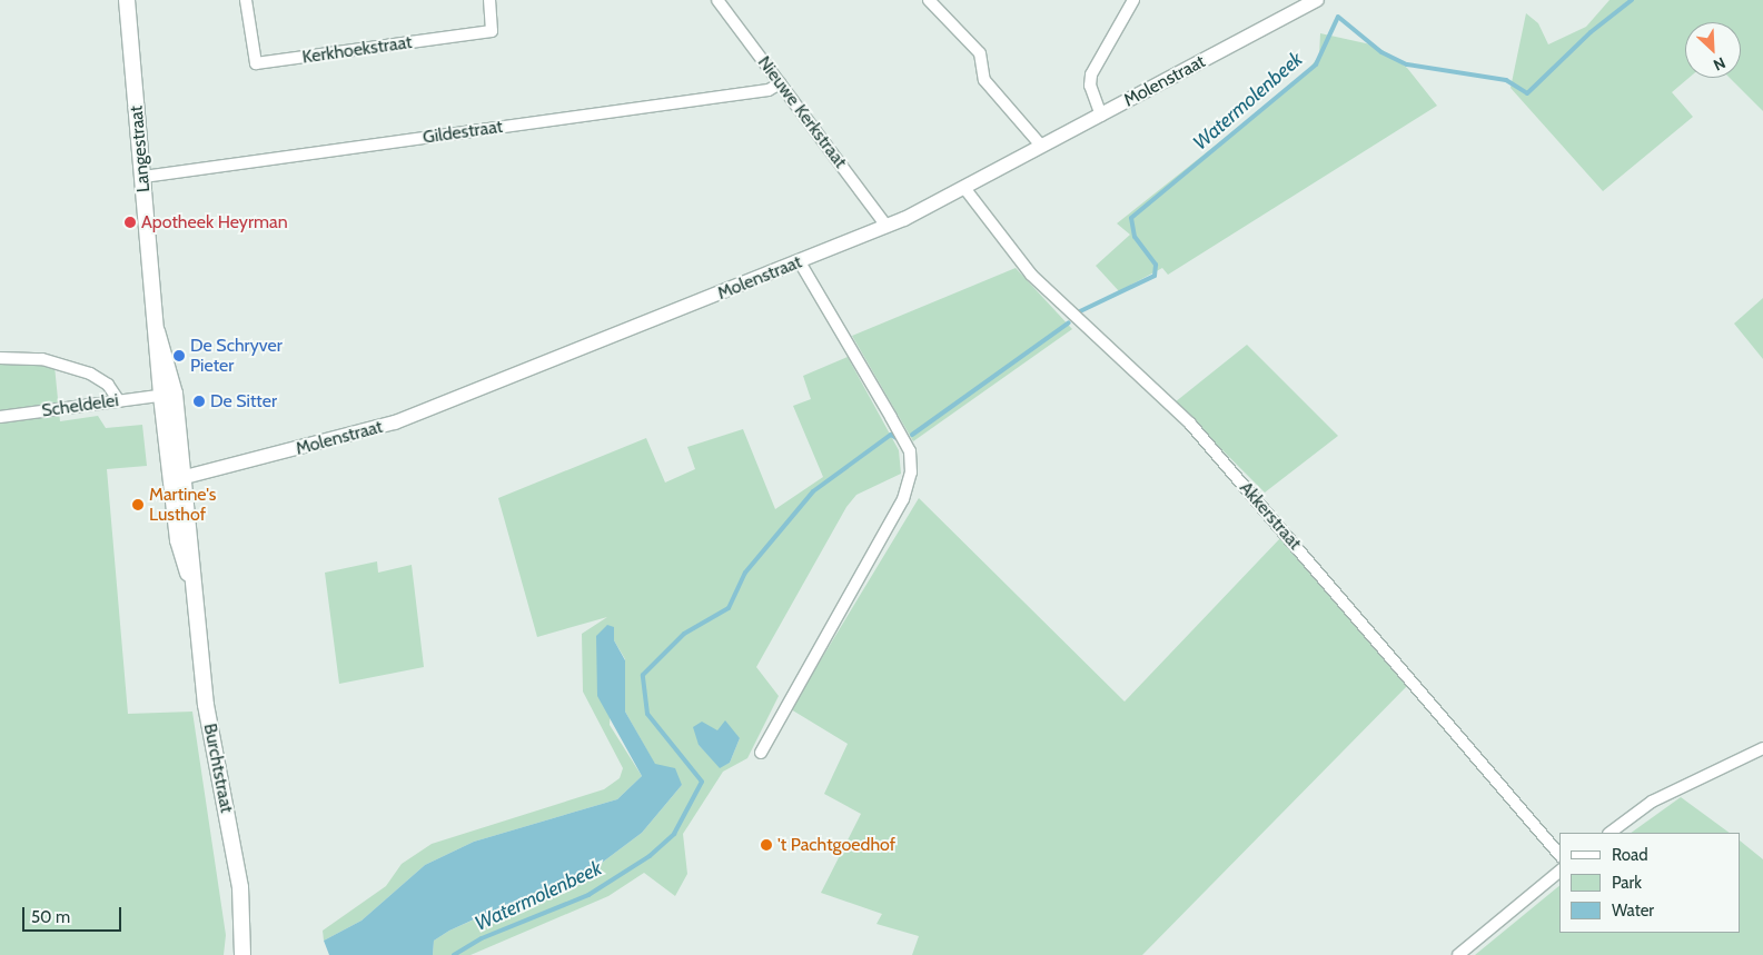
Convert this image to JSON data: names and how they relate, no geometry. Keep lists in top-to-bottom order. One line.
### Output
{"streets":{"main road":["Langestraat","Burchtstraat"],"street":["Kerkhoekstraat","Molenstraat","Nieuwe Kerkstraat","Gildestraat","Scheldelei","Akkerstraat"]},"crossings":[["Molenstraat","Nieuwe Kerkstraat"],["Molenstraat","Langestraat"],["Molenstraat","Akkerstraat"],["Molenstraat","Burchtstraat"],["Nieuwe Kerkstraat","Gildestraat"],["Gildestraat","Langestraat"],["Langestraat","Scheldelei"],["Langestraat","Burchtstraat"]],"water":["Watermolenbeek"],"places":["Apotheek Heyrman","De Schryver Pieter","De Sitter","Martine's Lusthof","'t Pachtgoedhof"],"legend":["Road","Park","Water"],"scale_bar":"50 m","north":"bottom right"}
